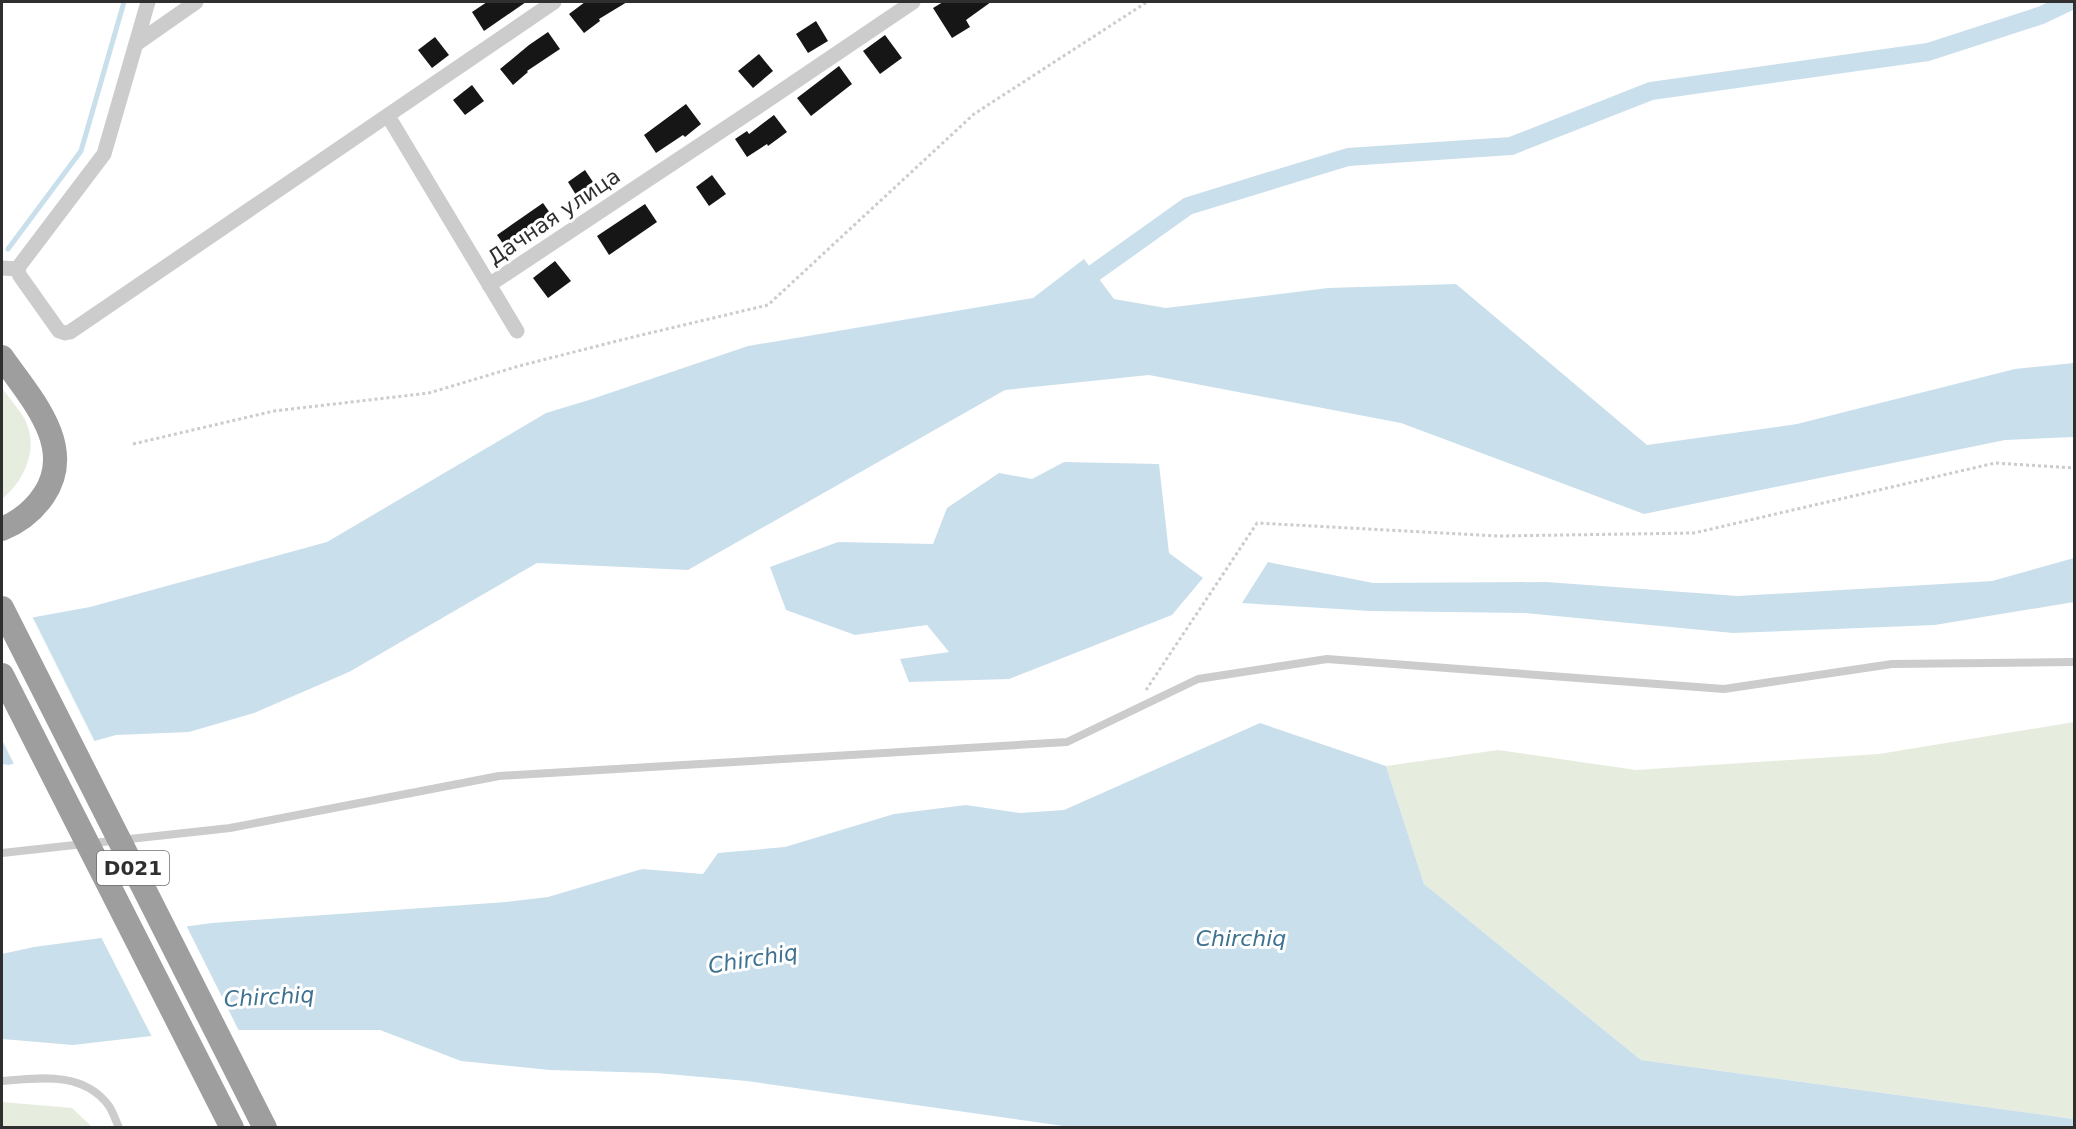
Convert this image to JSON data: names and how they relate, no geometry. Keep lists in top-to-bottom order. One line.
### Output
{"streets":{"highway":["D021"],"street":["Дачная улица"]},"water":["Chirchiq"]}
